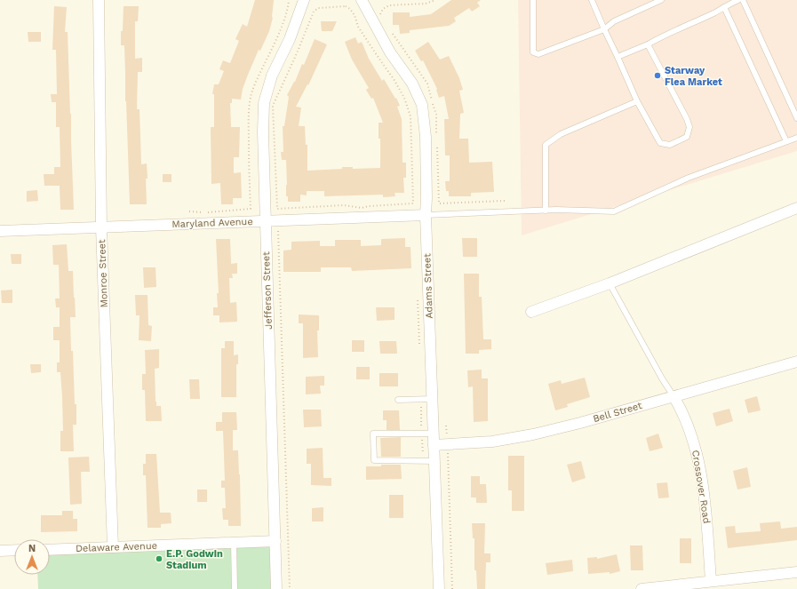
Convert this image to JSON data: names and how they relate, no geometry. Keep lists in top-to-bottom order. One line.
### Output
{"streets":{"street":["Maryland Avenue","Monroe Street","Adams Street","Jefferson Street","Bell Street","Crossover Road","Delaware Avenue"]},"crossings":[["Maryland Avenue","Monroe Street"],["Maryland Avenue","Adams Street"],["Maryland Avenue","Jefferson Street"],["Monroe Street","Delaware Avenue"],["Adams Street","Bell Street"],["Jefferson Street","Delaware Avenue"],["Bell Street","Crossover Road"]],"places":["Starway Flea Market","E.P. Godwin Stadium"],"north":"top"}
